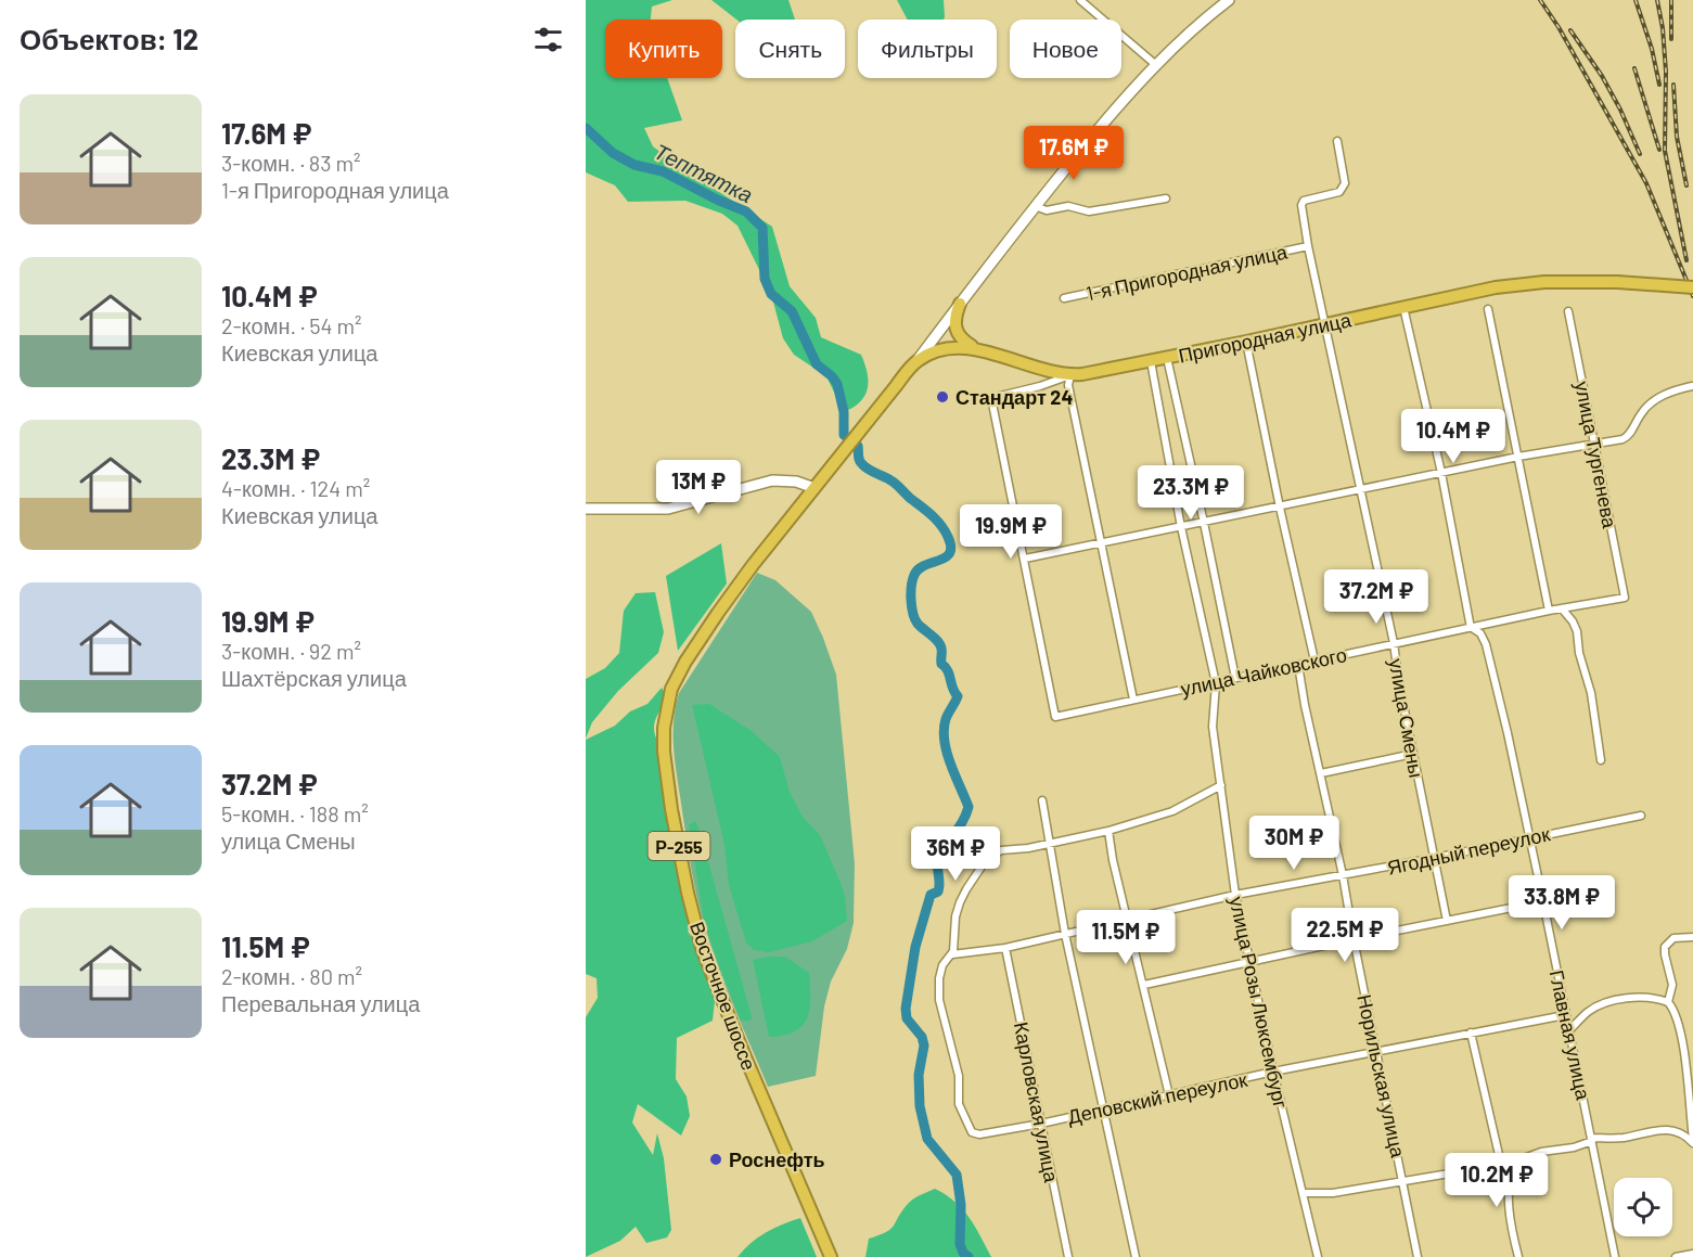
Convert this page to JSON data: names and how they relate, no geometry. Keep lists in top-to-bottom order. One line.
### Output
{"streets":{"highway":["Пригородная улица","Р-255","Восточное шоссе"],"street":["1-я Пригородная улица","улица Тургенева","улица Чайковского","улица Смены","Ягодный переулок","улица Розы Люксембург","Главная улица","Норильская улица","Деповский переулок","Карловская улица"]},"crossings":[["1-я Пригородная улица","Пригородная улица"],["1-я Пригородная улица","улица Смены"],["Пригородная улица","улица Смены"],["Пригородная улица","Восточное шоссе"],["Пригородная улица","улица Розы Люксембург"],["Пригородная улица","Главная улица"],["улица Тургенева","улица Чайковского"],["улица Чайковского","улица Смены"],["улица Чайковского","улица Розы Люксембург"],["улица Чайковского","Главная улица"],["улица Чайковского","Норильская улица"],["улица Смены","Ягодный переулок"],["Ягодный переулок","улица Розы Люксембург"],["Ягодный переулок","Главная улица"],["Ягодный переулок","Норильская улица"],["Ягодный переулок","Деповский переулок"],["Ягодный переулок","Карловская улица"],["улица Розы Люксембург","Деповский переулок"],["Главная улица","Деповский переулок"],["Норильская улица","Деповский переулок"],["Деповский переулок","Карловская улица"]],"water":["Тептятка"],"places":["Стандарт 24","Роснефть"],"page":{"heading":"Объектов: 12","chip":["Купить","Снять","Фильтры","Новое"],"list":[{"name":"17.6M ₽","note":"3-комн. · 83 m² · 1-я Пригородная улица"},{"name":"10.4M ₽","note":"2-комн. · 54 m² · Киевская улица"},{"name":"23.3M ₽","note":"4-комн. · 124 m² · Киевская улица"},{"name":"19.9M ₽","note":"3-комн. · 92 m² · Шахтёрская улица"},{"name":"37.2M ₽","note":"5-комн. · 188 m² · улица Смены"},{"name":"11.5M ₽","note":"2-комн. · 80 m² · Перевальная улица"}],"price":["17.6M ₽","10.4M ₽","13M ₽","23.3M ₽","19.9M ₽","37.2M ₽","30M ₽","36M ₽","33.8M ₽","22.5M ₽","11.5M ₽","10.2M ₽"]}}
